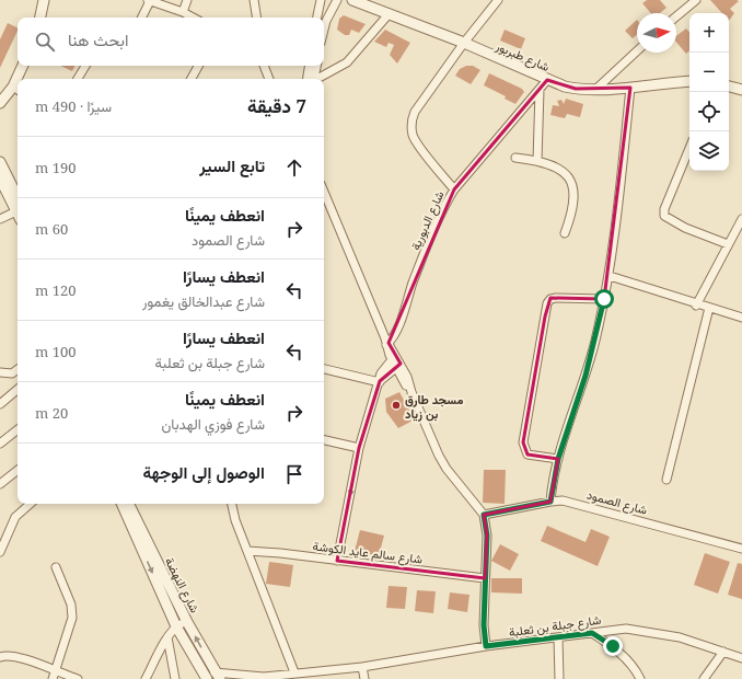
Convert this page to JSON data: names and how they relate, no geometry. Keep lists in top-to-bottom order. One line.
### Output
{"streets":{"street":["شارع طبربور","شارع الدبورية","شارع الصمود","شارع سالم عايد الكوشة","شارع النهضة","شارع جبلة بن ثعلبة"]},"crossings":[["شارع طبربور","شارع الدبورية"],["شارع النهضة","شارع جبلة بن ثعلبة"]],"places":["مسجد طارق بن زياد"],"north":"right","page":{"map_buttons":["+","−"],"search":"ابحث هنا","heading":["7 دقيقة","سيرًا · 490 m"],"list":[["تابع السير","190 m"],["انعطف يمينًا","شارع الصمود","60 m"],["انعطف يسارًا","شارع عبدالخالق يغمور","120 m"],["انعطف يسارًا","شارع جبلة بن ثعلبة","100 m"],["انعطف يمينًا","شارع فوزي الهدبان","20 m"],"الوصول إلى الوجهة"]}}
